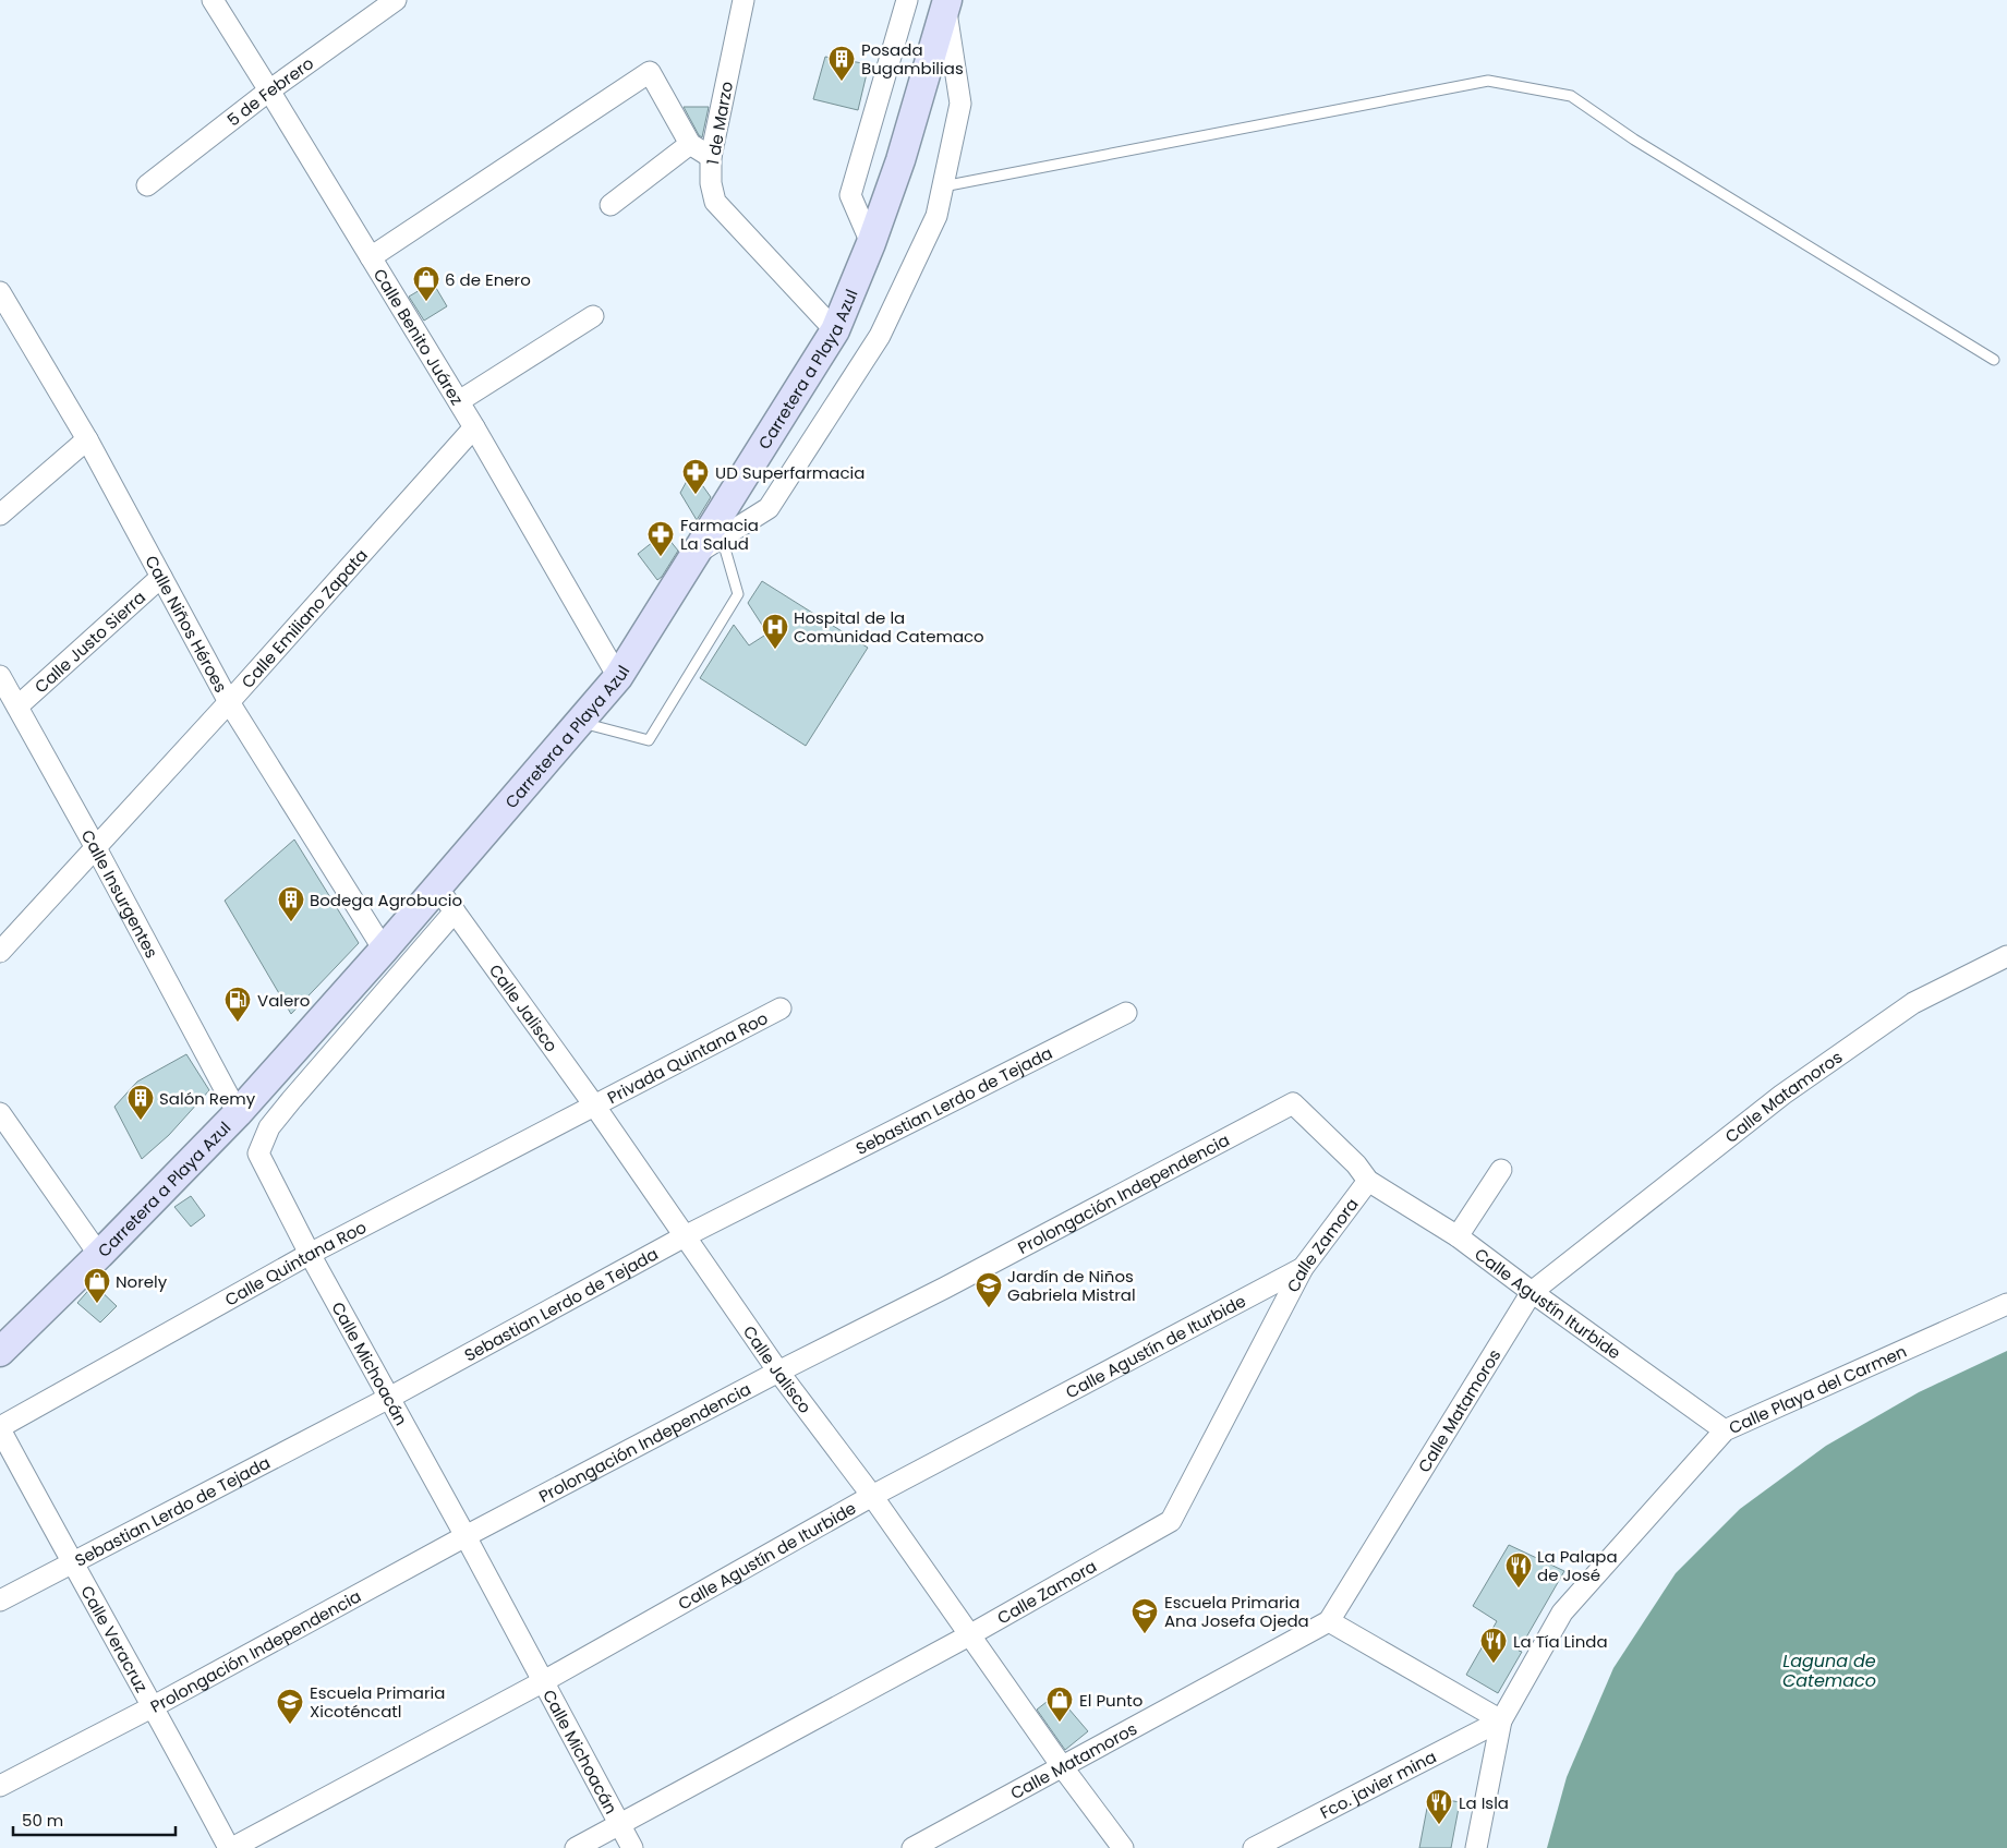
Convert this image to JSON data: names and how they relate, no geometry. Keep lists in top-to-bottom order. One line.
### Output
{"streets":{"main road":["Carretera a Playa Azul"],"street":["5 de Febrero","1 de Marzo","Calle Benito Juárez","Calle Emiliano Zapata","Calle Niños Héroes","Calle Justo Sierra","Calle Insurgentes","Calle Jalisco","Privada Quintana Roo","Calle Matamoros","Sebastian Lerdo de Tejada","Prolongación Independencia","Calle Zamora","Calle Quintana Roo","Calle Agustín Iturbide","Calle Agustín de Iturbide","Calle Michoacán","Calle Playa del Carmen","Calle Veracruz","Fco. javier mina"]},"crossings":[["5 de Febrero","Calle Benito Juárez"],["1 de Marzo","Carretera a Playa Azul"],["Calle Benito Juárez","Carretera a Playa Azul"],["Calle Benito Juárez","Calle Emiliano Zapata"],["Carretera a Playa Azul","Calle Niños Héroes"],["Carretera a Playa Azul","Calle Insurgentes"],["Carretera a Playa Azul","Calle Jalisco"],["Calle Emiliano Zapata","Calle Niños Héroes"],["Calle Emiliano Zapata","Calle Insurgentes"],["Calle Niños Héroes","Calle Justo Sierra"],["Calle Justo Sierra","Calle Insurgentes"],["Calle Jalisco","Privada Quintana Roo"],["Calle Jalisco","Calle Matamoros"],["Calle Jalisco","Sebastian Lerdo de Tejada"],["Calle Jalisco","Prolongación Independencia"],["Calle Jalisco","Calle Zamora"],["Calle Jalisco","Calle Quintana Roo"],["Calle Jalisco","Calle Agustín de Iturbide"],["Calle Jalisco","Calle Michoacán"],["Privada Quintana Roo","Calle Quintana Roo"],["Calle Matamoros","Calle Agustín Iturbide"],["Sebastian Lerdo de Tejada","Calle Michoacán"],["Sebastian Lerdo de Tejada","Calle Veracruz"],["Prolongación Independencia","Calle Agustín Iturbide"],["Prolongación Independencia","Calle Michoacán"],["Prolongación Independencia","Calle Veracruz"],["Calle Zamora","Calle Agustín Iturbide"],["Calle Zamora","Calle Agustín de Iturbide"],["Calle Zamora","Calle Michoacán"],["Calle Quintana Roo","Calle Michoacán"],["Calle Quintana Roo","Calle Veracruz"],["Calle Agustín Iturbide","Calle Playa del Carmen"],["Calle Agustín de Iturbide","Calle Michoacán"],["Calle Agustín de Iturbide","Calle Veracruz"],["Calle Playa del Carmen","Fco. javier mina"]],"water":["Laguna de Catemaco"],"places":{"building":["Posada Bugambilias","Bodega Agrobucio","Salón Remy"],"shop":["6 de Enero","Norely","El Punto"],"pharmacy":["UD Superfarmacia","Farmacia La Salud"],"hospital":["Hospital de la Comunidad Catemaco"],"fuel station":["Valero"],"school or university":["Jardín de Niños Gabriela Mistral","Escuela Primaria Ana Josefa Ojeda","Escuela Primaria Xicoténcatl"],"restaurant":["La Palapa de José","La Tía Linda","La Isla"]},"scale_bar":"50 m"}
